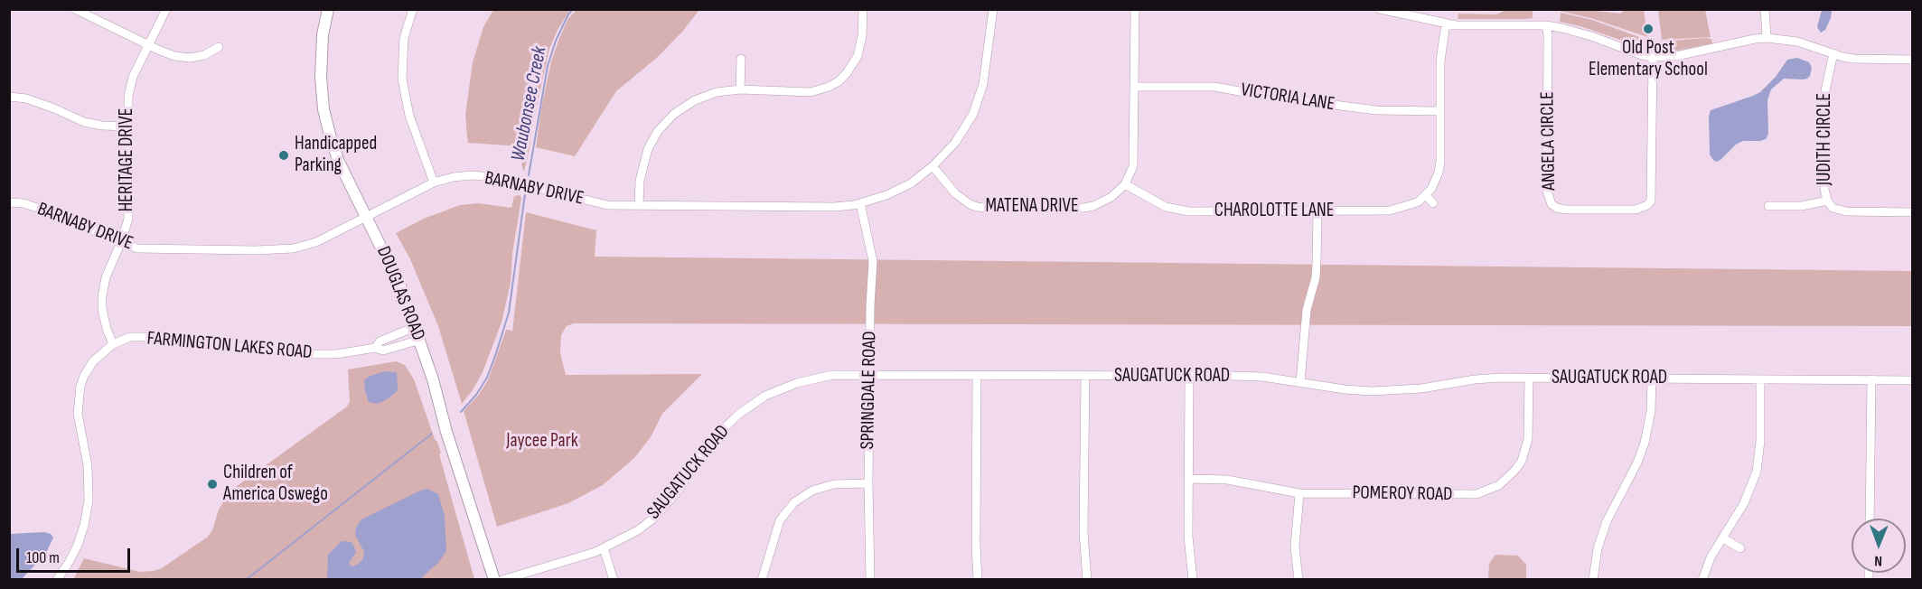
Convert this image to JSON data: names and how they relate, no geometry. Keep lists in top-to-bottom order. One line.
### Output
{"streets":{"street":["VICTORIA LANE","JUDITH CIRCLE","ANGELA CIRCLE","HERITAGE DRIVE","BARNABY DRIVE","MATENA DRIVE","CHAROLOTTE LANE","DOUGLAS ROAD","FARMINGTON LAKES ROAD","SAUGATUCK ROAD","SPRINGDALE ROAD","POMEROY ROAD"]},"crossings":[["HERITAGE DRIVE","BARNABY DRIVE"],["HERITAGE DRIVE","FARMINGTON LAKES ROAD"],["BARNABY DRIVE","MATENA DRIVE"],["BARNABY DRIVE","DOUGLAS ROAD"],["BARNABY DRIVE","SPRINGDALE ROAD"],["MATENA DRIVE","CHAROLOTTE LANE"],["DOUGLAS ROAD","FARMINGTON LAKES ROAD"],["SAUGATUCK ROAD","SPRINGDALE ROAD"],["SAUGATUCK ROAD","POMEROY ROAD"]],"water":["Waubonsee Creek"],"parks":["Jaycee Park"],"places":["Old Post Elementary School","Handicapped Parking","Children of America Oswego"],"scale_bar":"100 m","north":"bottom"}
